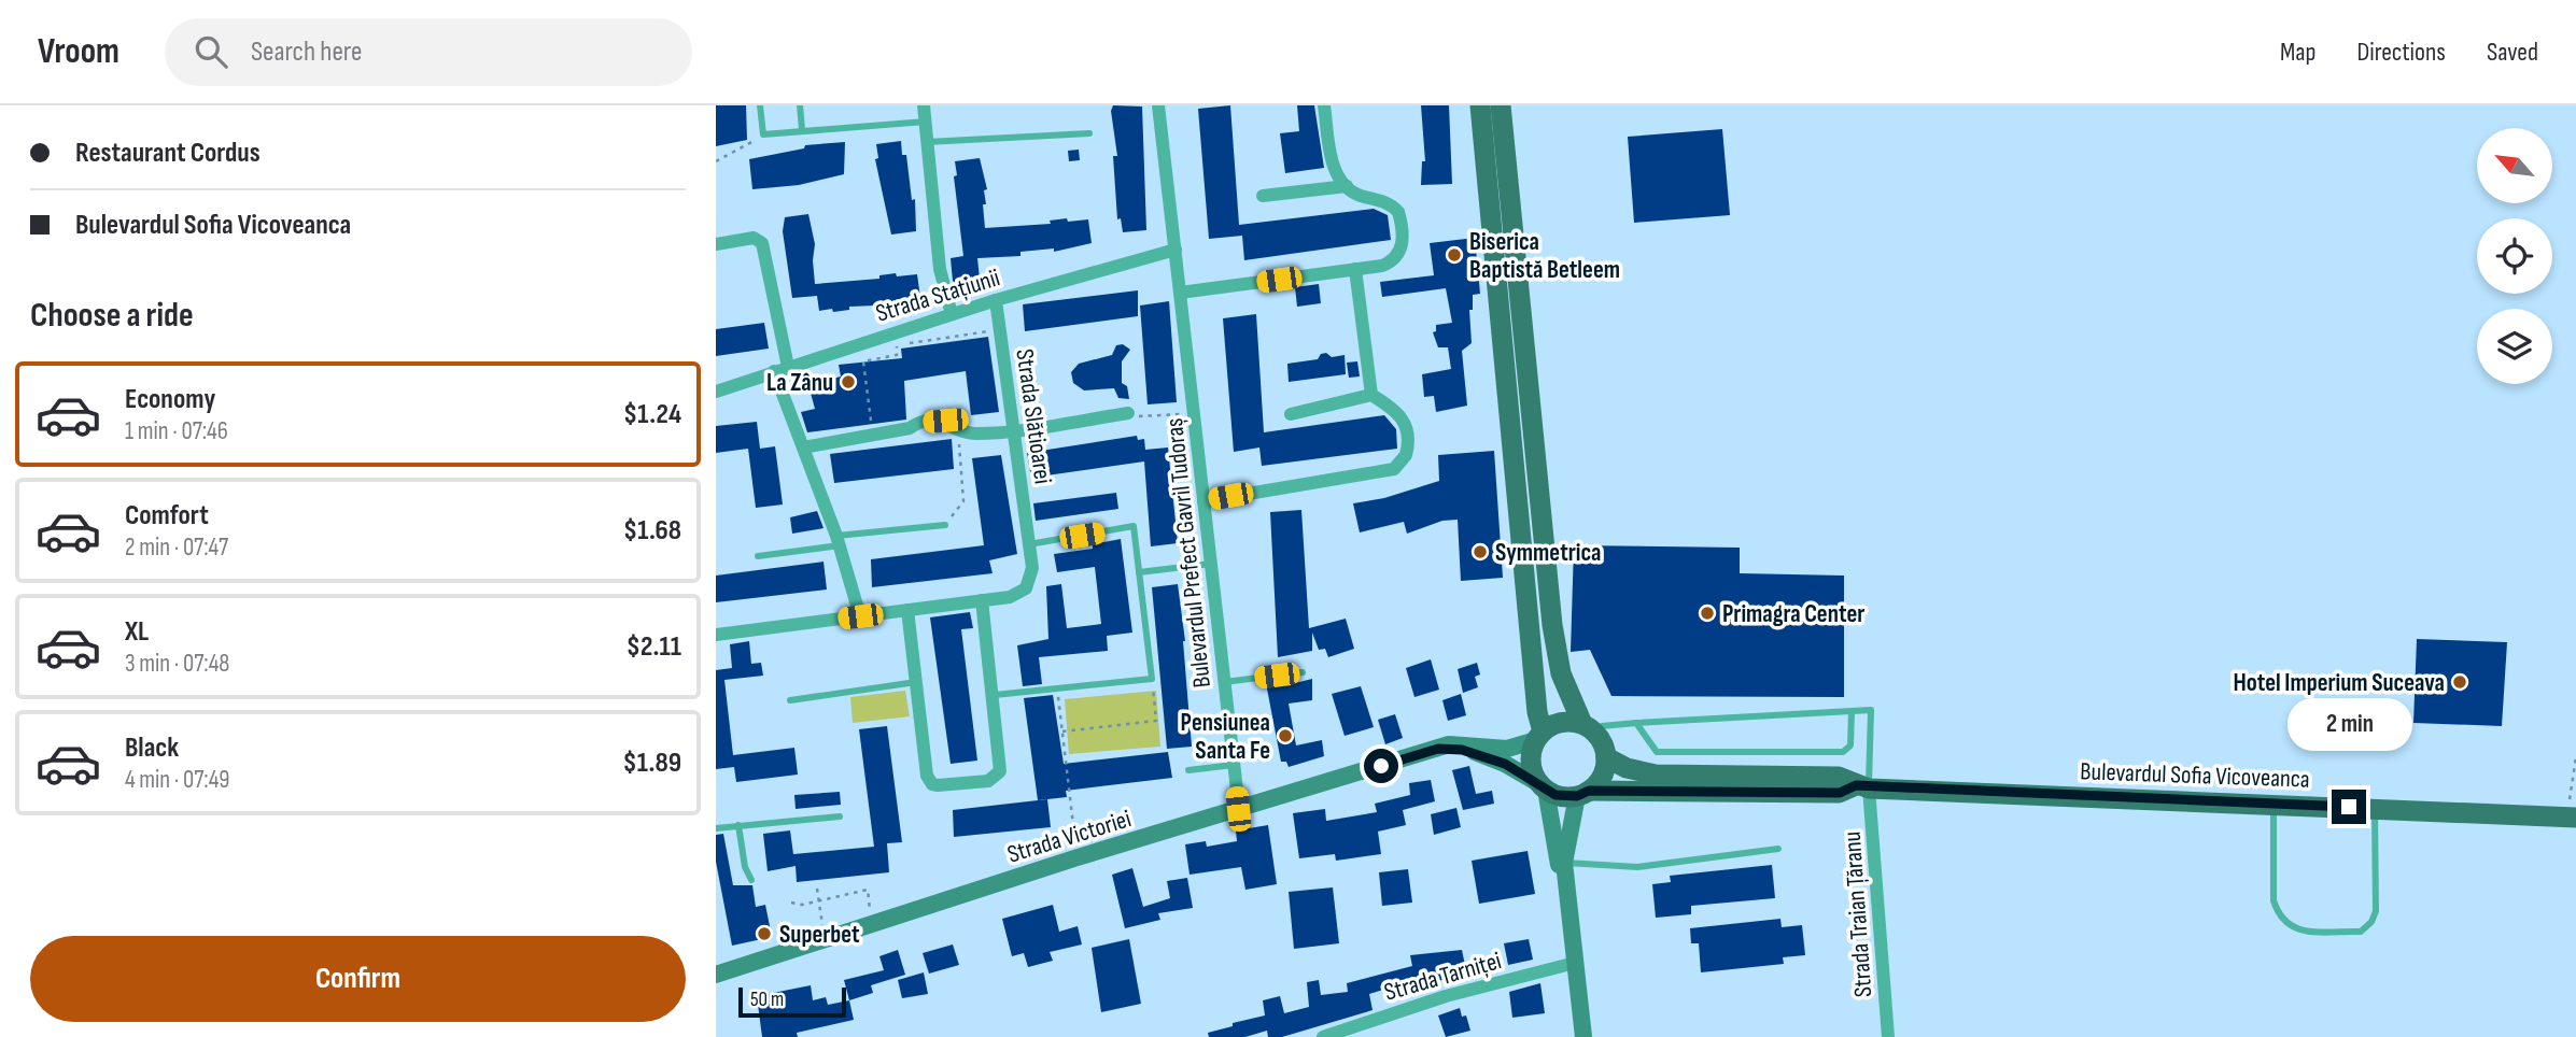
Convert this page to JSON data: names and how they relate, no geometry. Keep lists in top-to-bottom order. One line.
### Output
{"streets":{"main road":["Bulevardul Sofia Vicoveanca"],"street":["Strada Stațiunii","Strada Slătioarei","Bulevardul Prefect Gavril Tudoraș","Strada Victoriei","Strada Traian Țăranu","Strada Tarniței"]},"crossings":[["Strada Stațiunii","Strada Slătioarei"],["Strada Stațiunii","Bulevardul Prefect Gavril Tudoraș"],["Bulevardul Prefect Gavril Tudoraș","Strada Victoriei"],["Bulevardul Sofia Vicoveanca","Strada Victoriei"],["Bulevardul Sofia Vicoveanca","Strada Traian Țăranu"]],"places":["Biserica Baptistă Betleem","La Zânu","Symmetrica","Primagra Center","Hotel Imperium Suceava","Pensiunea Santa Fe","Superbet"],"scale_bar":"50 m","north":"top left","page":{"header":"Vroom","search":"Search here","nav":["Map","Directions","Saved"],"banner":["Restaurant Cordus","Bulevardul Sofia Vicoveanca"],"heading":"Choose a ride","list":[{"name":"Economy","note":"1 min · 07:46","value":"$1.24"},{"name":"Comfort","note":"2 min · 07:47","value":"$1.68"},{"name":"XL","note":"3 min · 07:48","value":"$2.11"},{"name":"Black","note":"4 min · 07:49","value":"$1.89"}],"bubble":"2 min","buttons":"Confirm","scale":"50 m"}}
